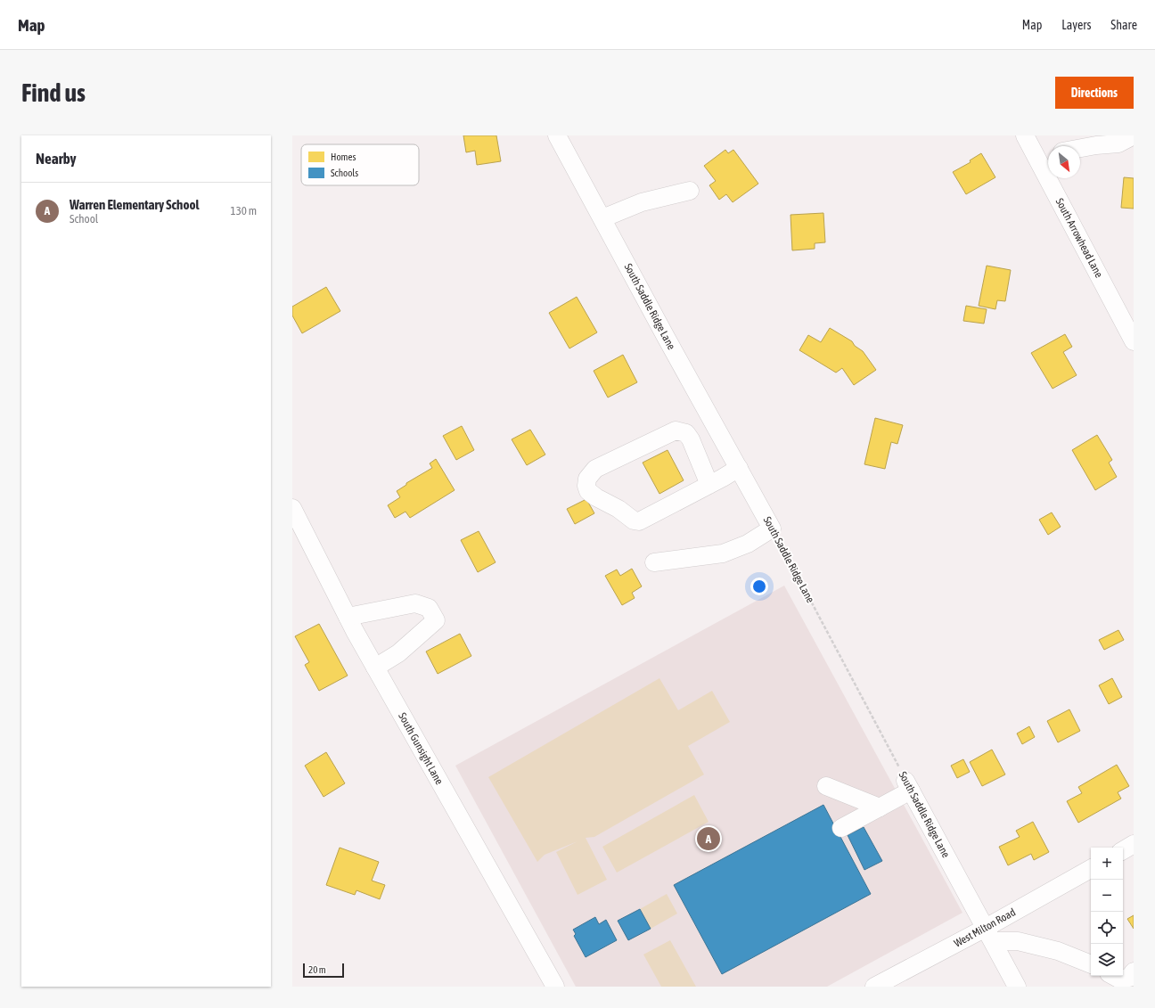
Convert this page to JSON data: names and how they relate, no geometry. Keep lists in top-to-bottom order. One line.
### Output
{"streets":{"street":["South Arrowhead Lane","South Saddle Ridge Lane","South Gunsight Lane","West Milton Road"]},"crossings":[["South Saddle Ridge Lane","West Milton Road"]],"legend":["Homes","Schools"],"scale_bar":"20 m","north":"bottom right","page":{"header":"Map","nav":["Map","Layers","Share"],"buttons":"Directions","title":"Find us","heading":"Nearby","list":[{"mark":"A","name":"Warren Elementary School","note":"School","value":"130 m"}],"pins":"A","map_buttons":["+","−"],"scale":"20 m"}}
